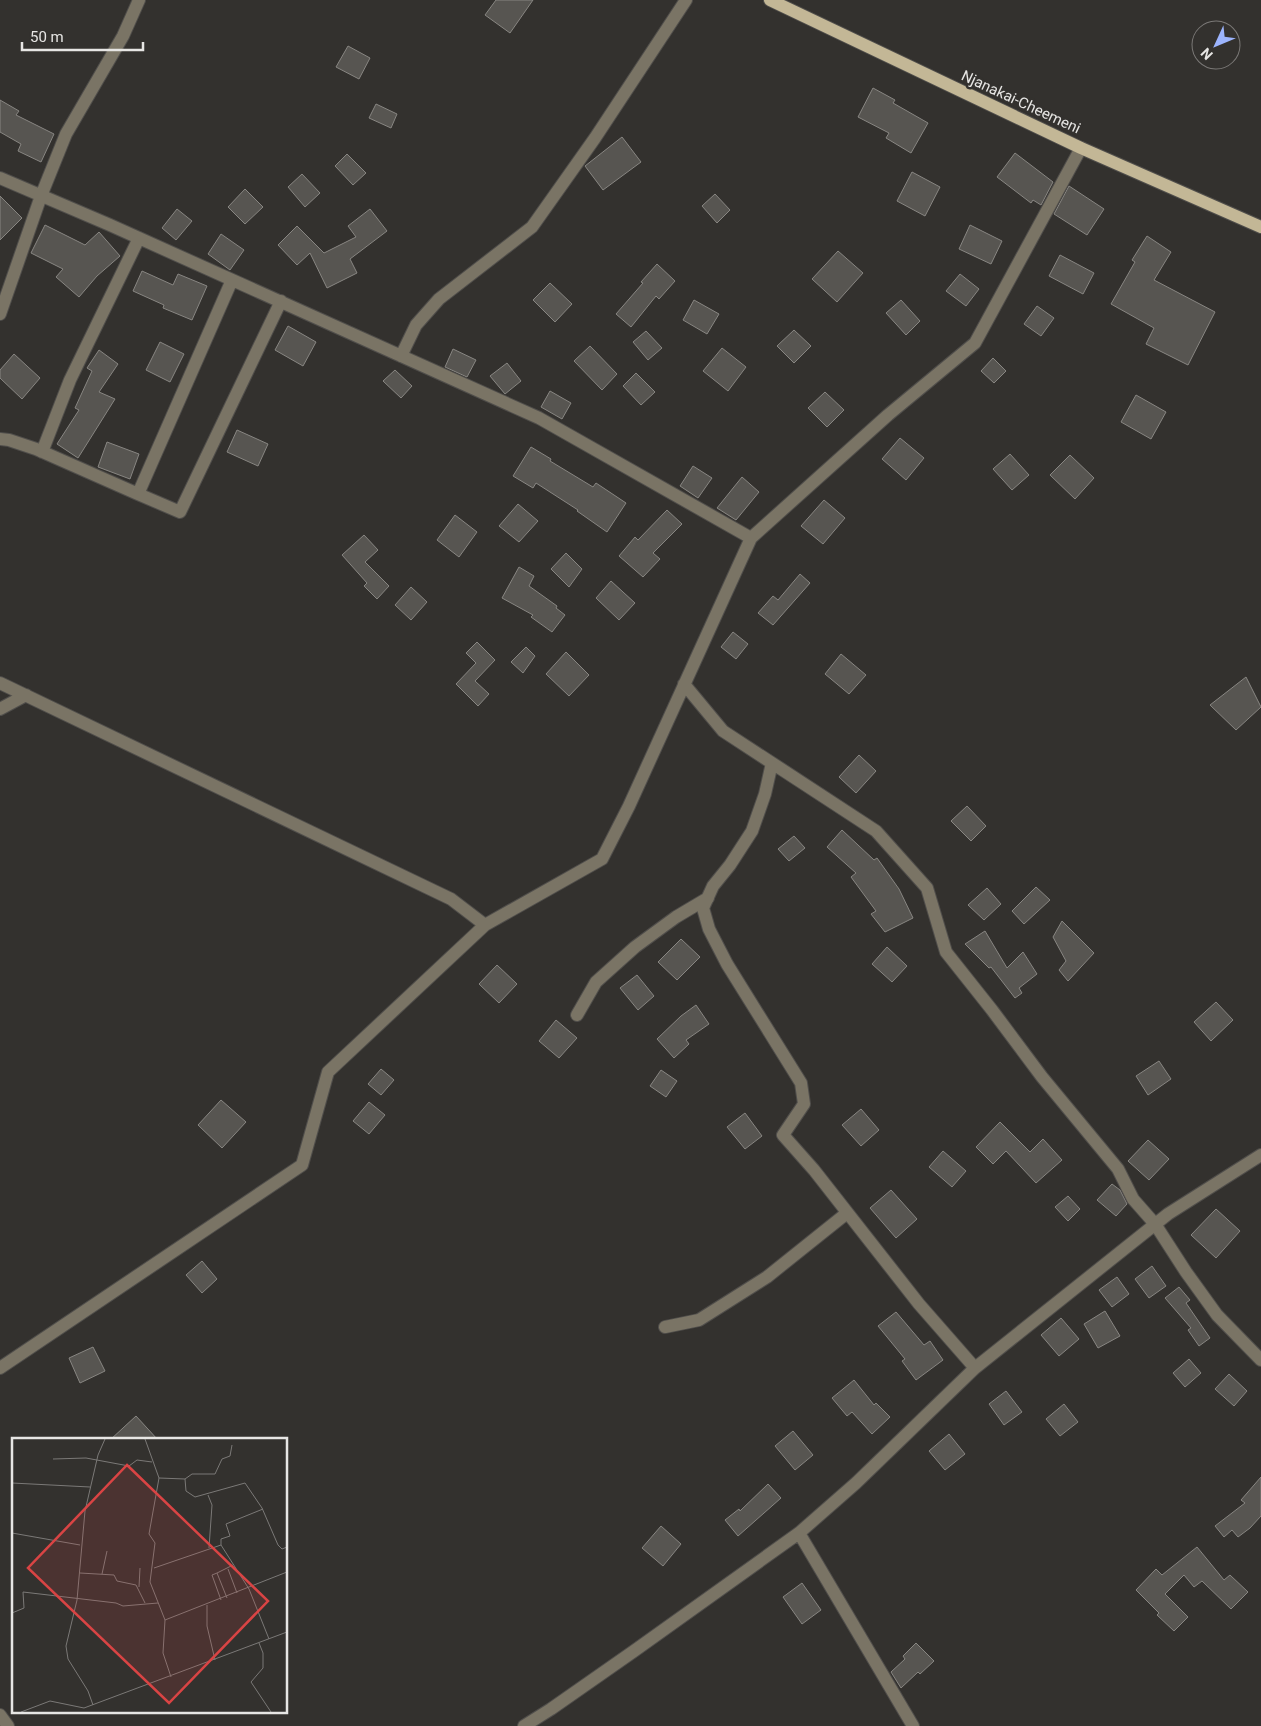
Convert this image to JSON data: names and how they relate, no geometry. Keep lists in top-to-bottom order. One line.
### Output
{"streets":{"main road":["Njanakai-Cheemeni"]},"scale_bar":"50 m","north":"bottom left"}
